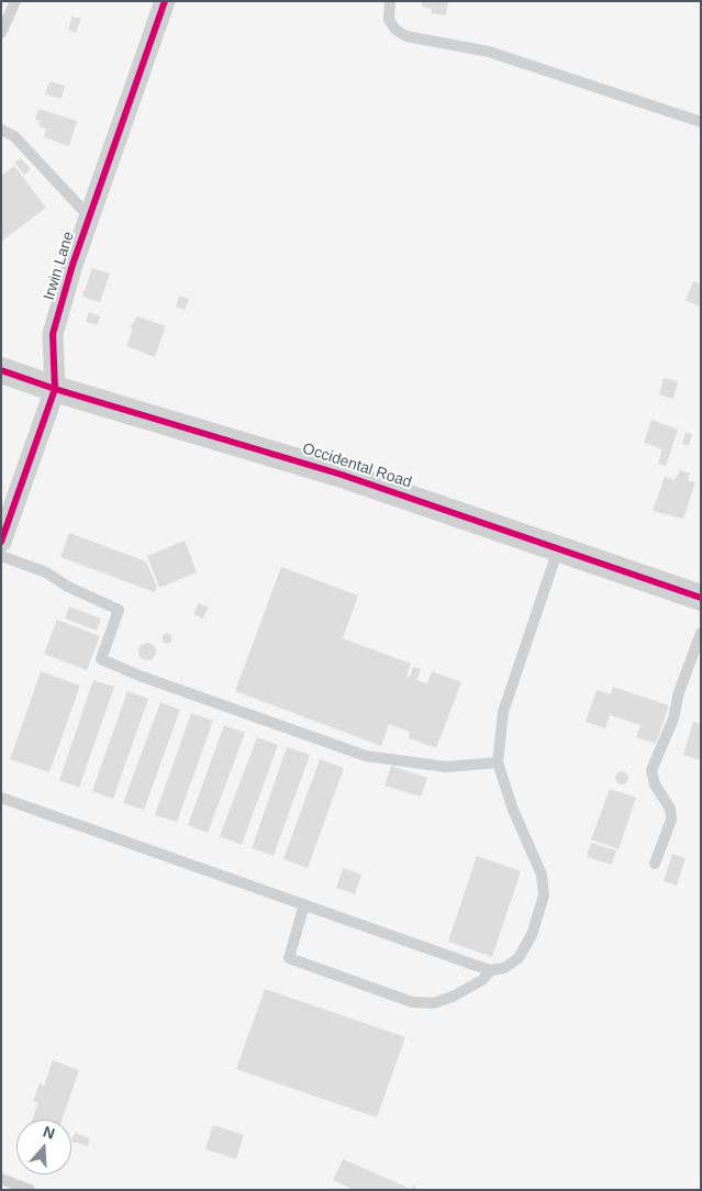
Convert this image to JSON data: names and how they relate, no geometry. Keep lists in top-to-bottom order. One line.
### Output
{"streets":{"street":["Irwin Lane","Occidental Road"]},"crossings":[["Irwin Lane","Occidental Road"]],"north":"top"}
